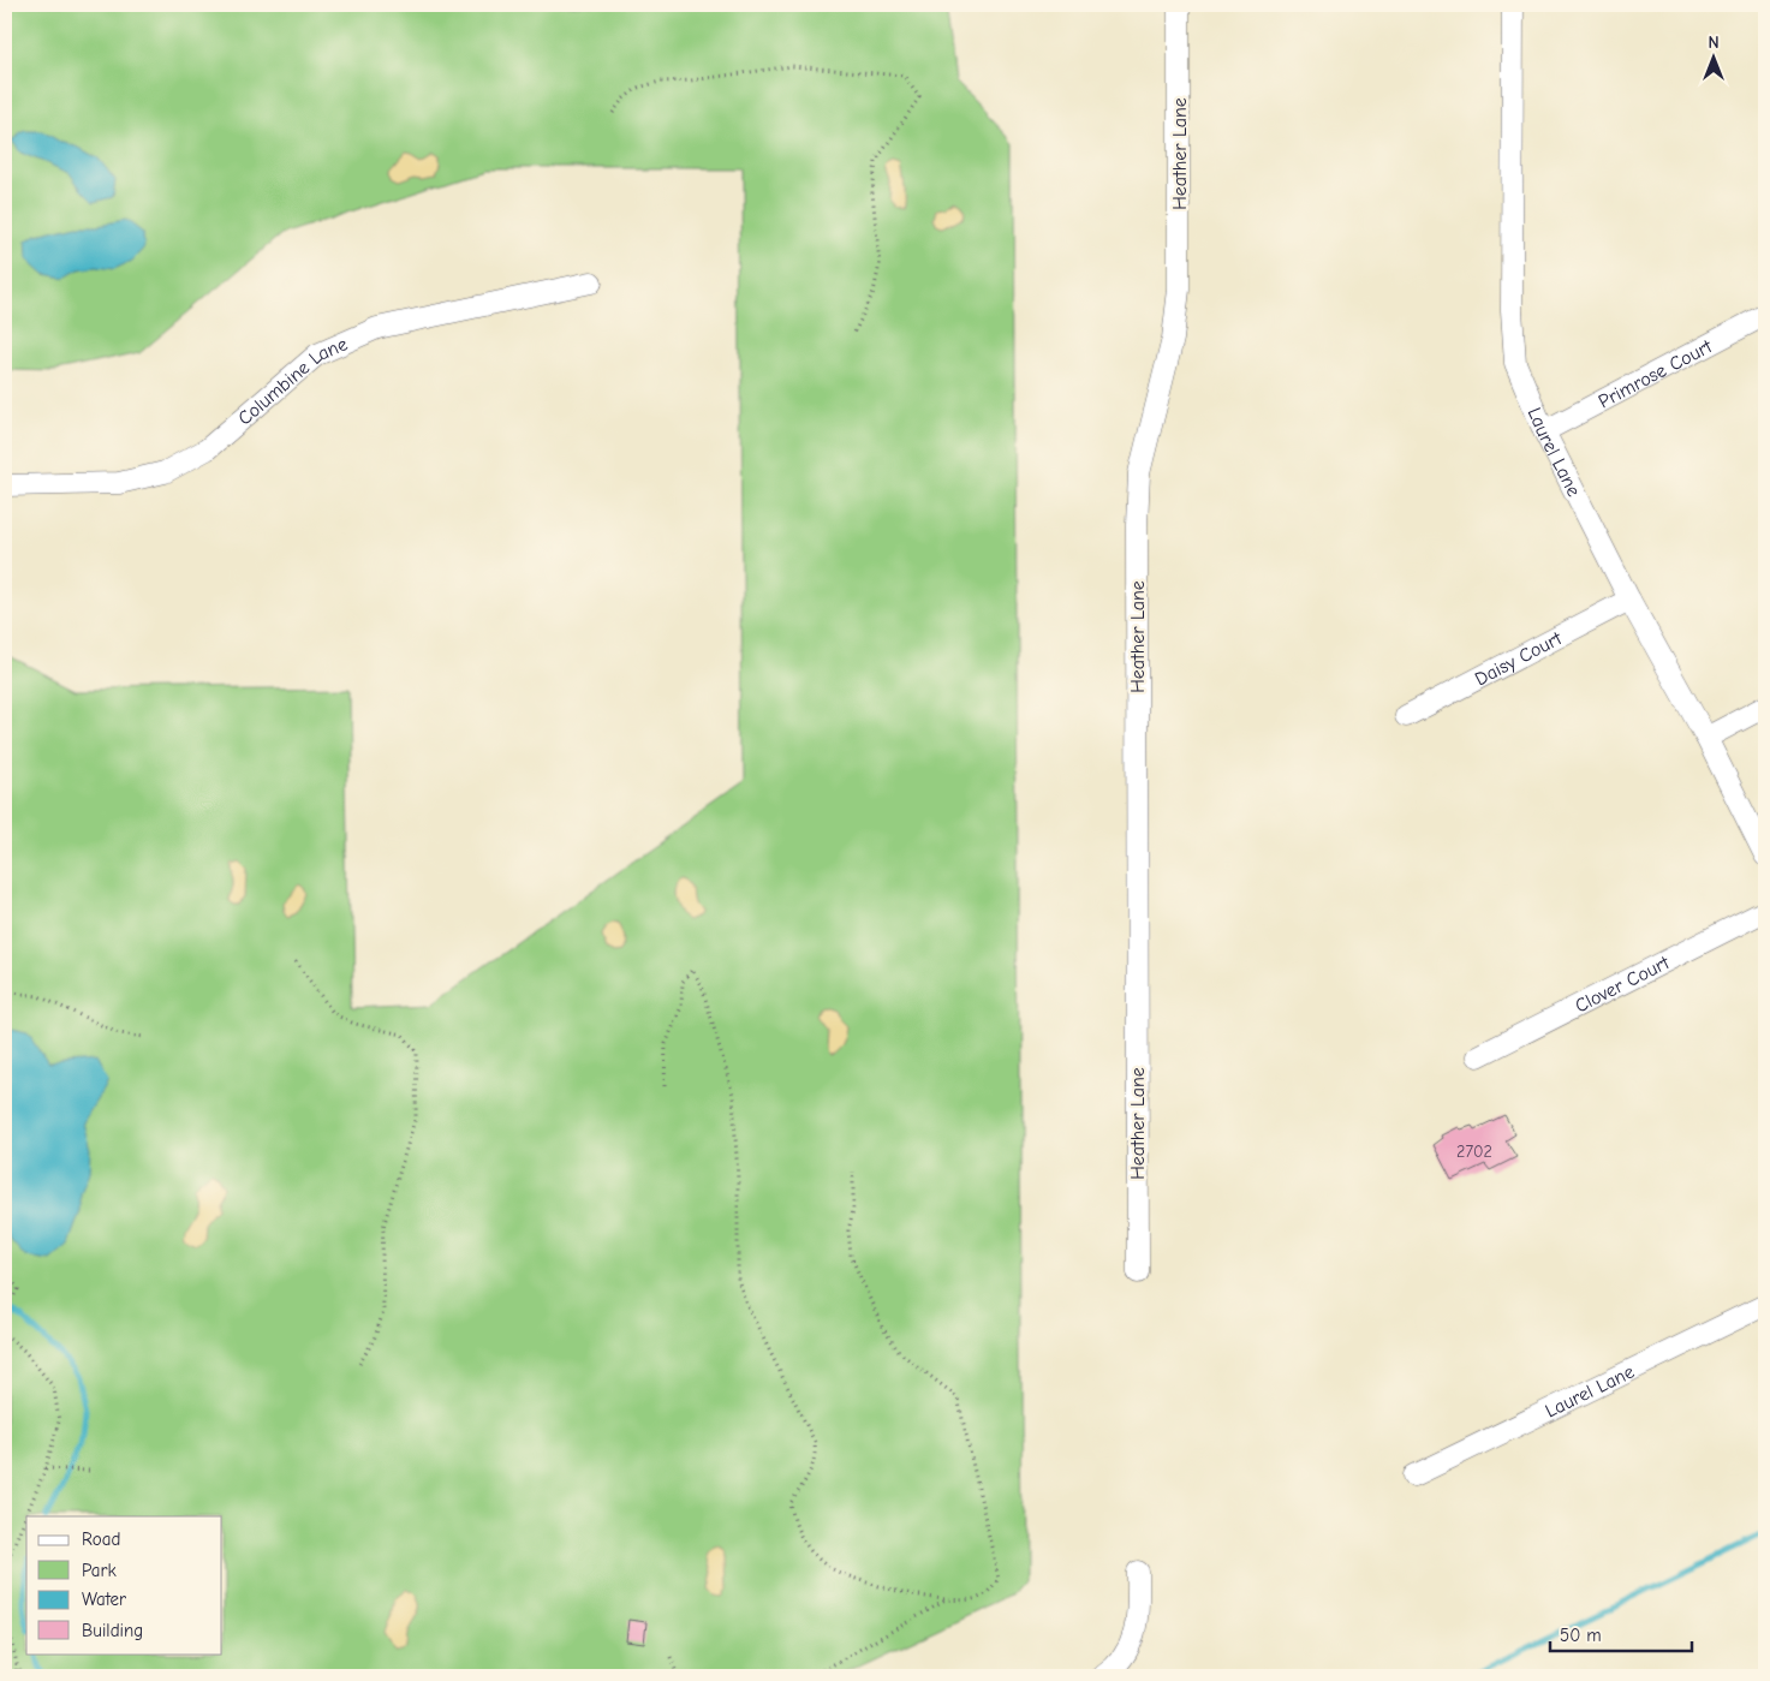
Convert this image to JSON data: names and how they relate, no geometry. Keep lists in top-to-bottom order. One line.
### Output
{"streets":{"street":["Heather Lane","Primrose Court","Columbine Lane","Laurel Lane","Daisy Court","Clover Court"]},"crossings":[["Primrose Court","Laurel Lane"],["Laurel Lane","Daisy Court"]],"house_numbers":["2702"],"legend":["Road","Park","Water","Building"],"scale_bar":"50 m","north":"top"}
